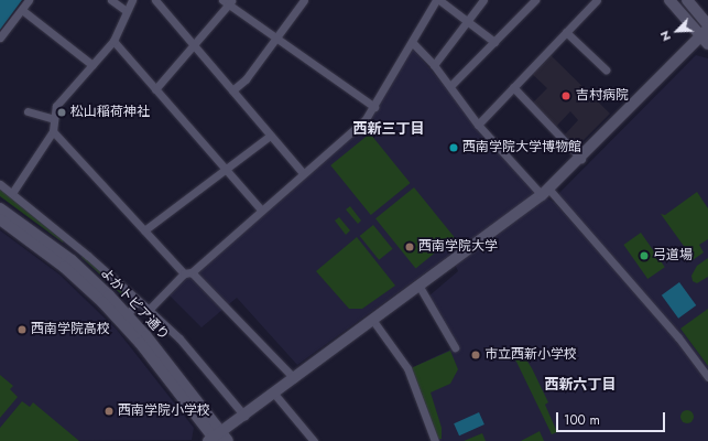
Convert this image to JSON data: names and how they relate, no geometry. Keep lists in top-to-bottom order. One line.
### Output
{"streets":{"street":["よかトピア通り"]},"districts":["西新三丁目","西新六丁目"],"places":["吉村病院","松山稲荷神社","西南学院大学博物館","西南学院大学","弓道場","西南学院高校","市立西新小学校","西南学院小学校"],"scale_bar":"100 m","north":"bottom left"}
